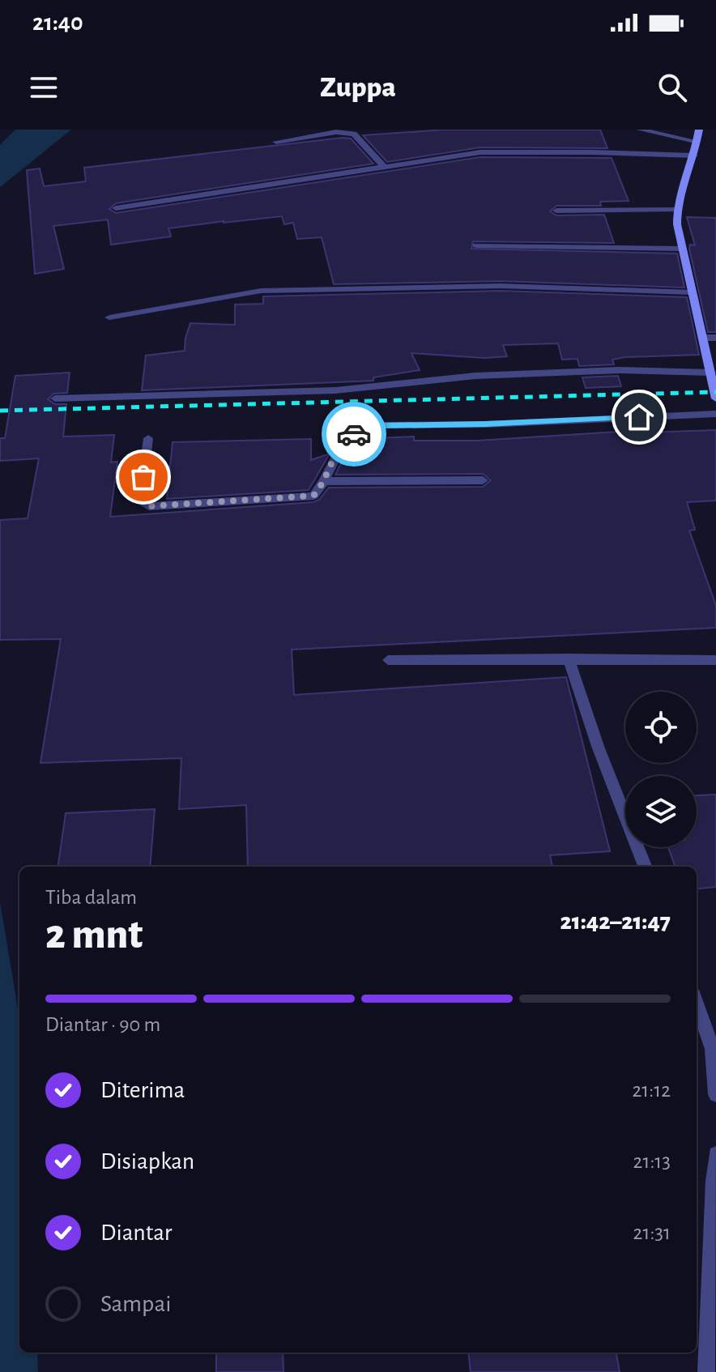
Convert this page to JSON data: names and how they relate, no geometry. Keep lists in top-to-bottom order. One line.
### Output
{"page":{"status":"21:40","header":"Zuppa","heading":["2 mnt","Tiba dalam","21:42–21:47"],"bar":"Diantar · 90 m","list":[["Diterima","21:12"],["Disiapkan","21:13"],["Diantar","21:31"],"Sampai"]}}
